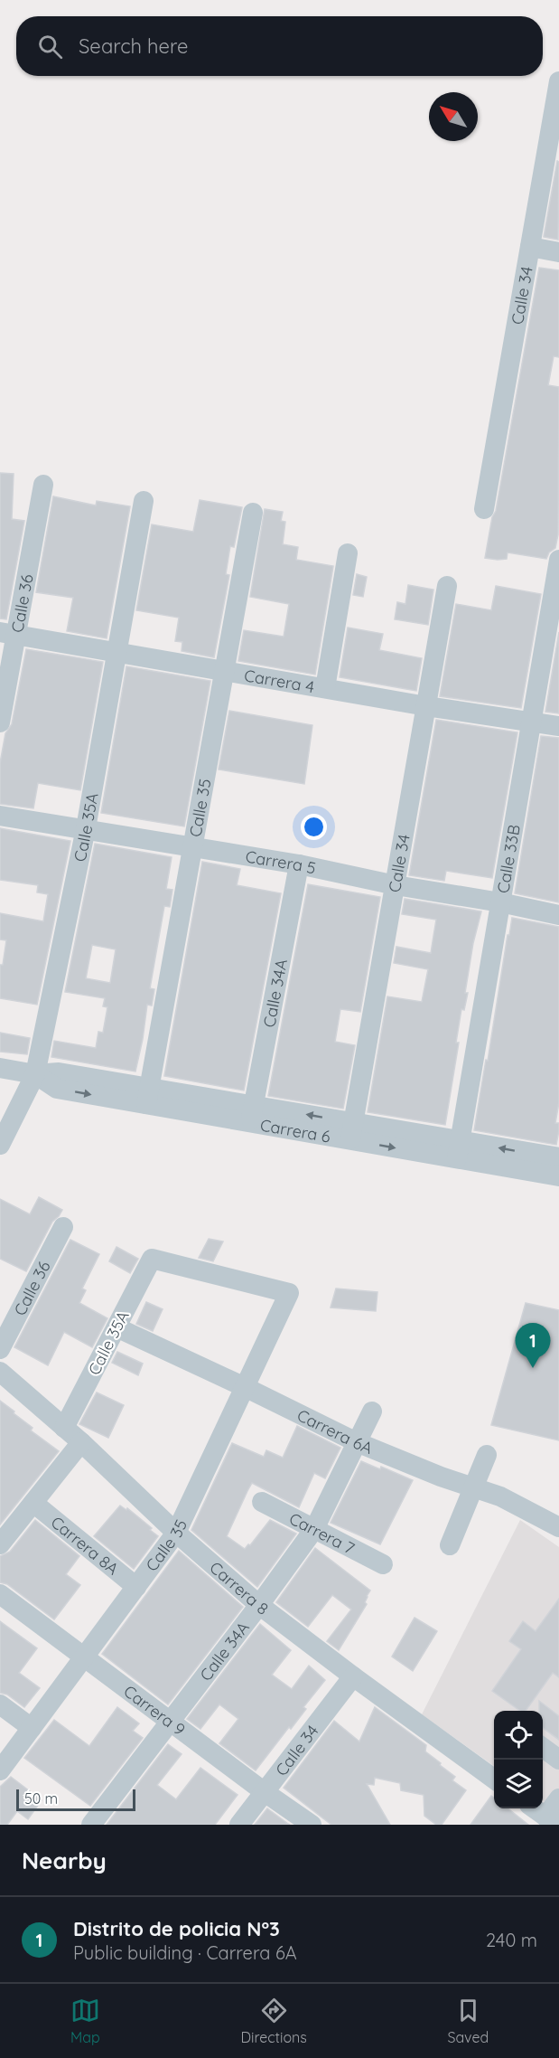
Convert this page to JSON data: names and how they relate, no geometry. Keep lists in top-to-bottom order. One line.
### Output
{"streets":{"street":["Calle 34","Calle 36","Carrera 4","Calle 35","Calle 35A","Calle 33B","Carrera 5","Calle 34A","Carrera 6","Carrera 6A","Carrera 7","Carrera 8A","Carrera 8","Carrera 9"]},"crossings":[["Calle 34","Carrera 4"],["Calle 34","Carrera 5"],["Calle 34","Carrera 6"],["Calle 34","Carrera 8"],["Calle 34","Carrera 9"],["Calle 36","Carrera 4"],["Carrera 4","Calle 35"],["Carrera 4","Calle 35A"],["Carrera 4","Calle 33B"],["Calle 35","Calle 35A"],["Calle 35","Carrera 5"],["Calle 35","Carrera 6"],["Calle 35","Carrera 6A"],["Calle 35","Carrera 8A"],["Calle 35","Carrera 8"],["Calle 35","Carrera 9"],["Calle 35A","Carrera 5"],["Calle 35A","Carrera 6"],["Calle 35A","Carrera 6A"],["Calle 35A","Carrera 8"],["Calle 33B","Carrera 5"],["Calle 33B","Carrera 6"],["Carrera 5","Calle 34A"],["Calle 34A","Carrera 6"],["Calle 34A","Carrera 6A"],["Calle 34A","Carrera 7"],["Calle 34A","Carrera 8"],["Calle 34A","Carrera 9"]],"scale_bar":"50 m","north":"top left","page":{"search":"Search here","pins":"1","scale":"50 m","heading":"Nearby","list":[{"mark":"1","name":"Distrito de policia N°3","note":"Public building · Carrera 6A","value":"240 m"}],"nav":["Map","Directions","Saved"]}}
